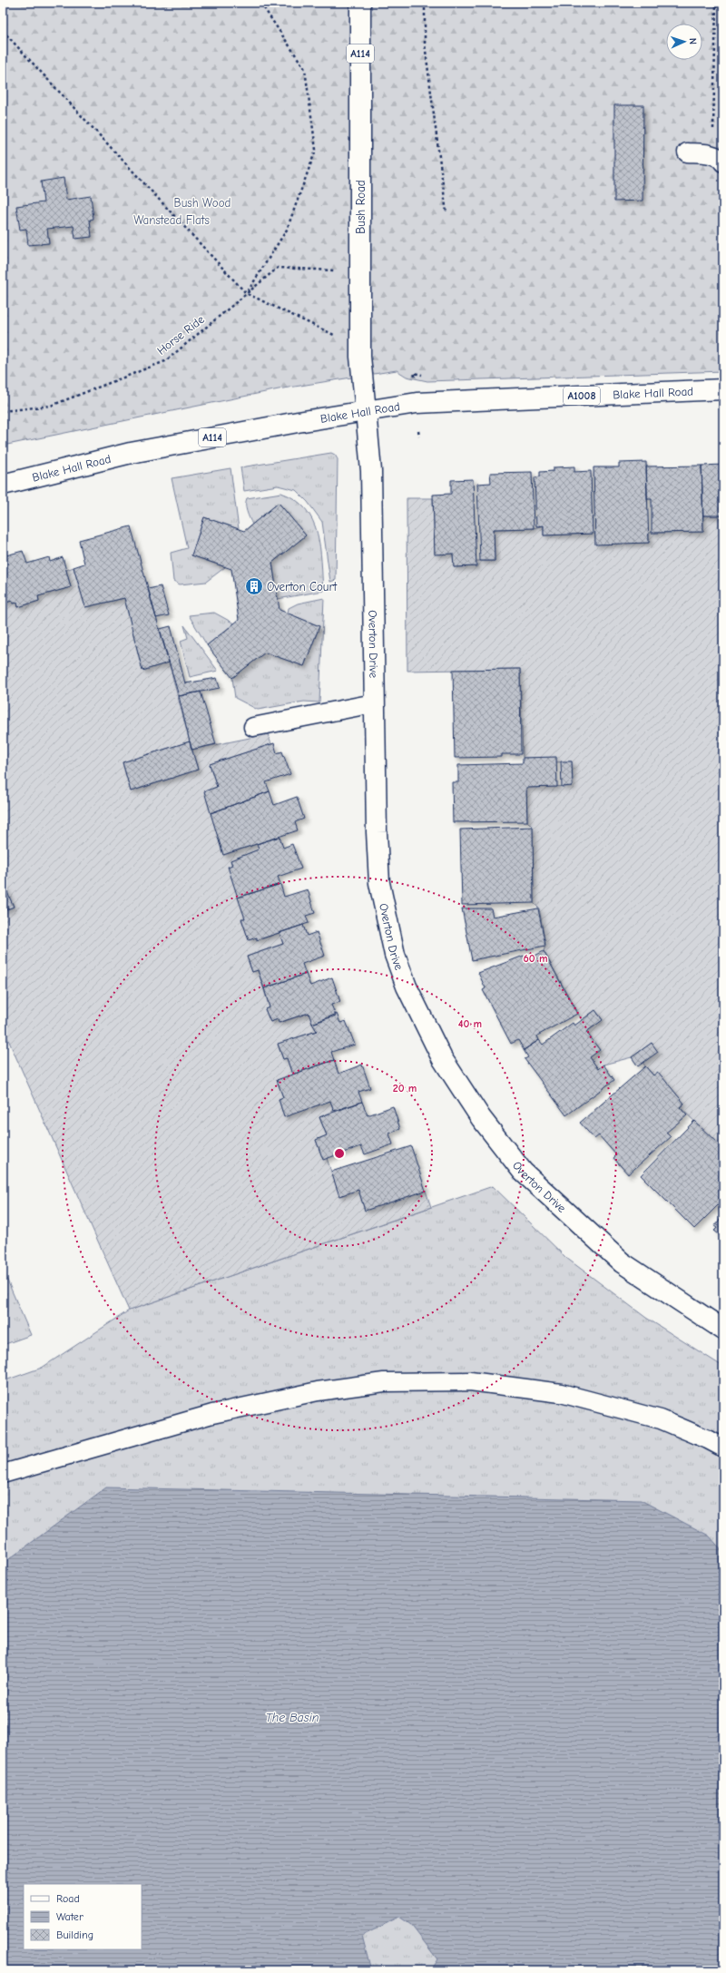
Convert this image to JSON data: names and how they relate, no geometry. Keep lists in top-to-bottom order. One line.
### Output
{"streets":{"main road":["A114","Bush Road","Blake Hall Road","A1008","Overton Drive"],"path":["Horse Ride"]},"crossings":[["Bush Road","Horse Ride"],["Bush Road","Blake Hall Road"],["Bush Road","Overton Drive"],["Blake Hall Road","Overton Drive"]],"water":["The Basin"],"parks":["Bush Wood","Wanstead Flats"],"places":{"building":["Overton Court"]},"legend":["Road","Water","Building"],"north":"right","rings":["60 m","40 m","20 m"]}
